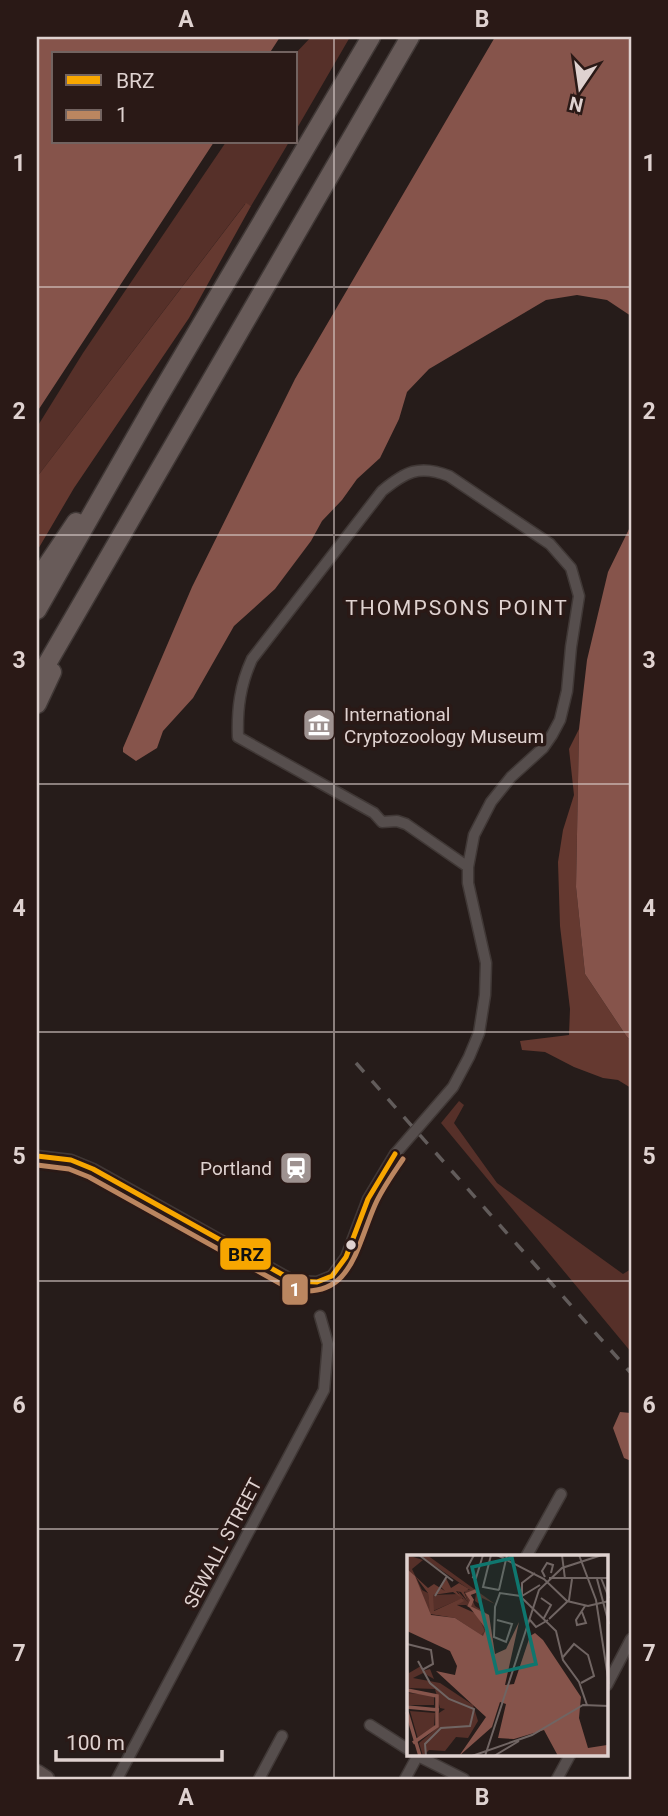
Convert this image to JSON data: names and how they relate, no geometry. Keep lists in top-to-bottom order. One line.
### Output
{"streets":{"street":["SEWALL STREET"]},"districts":["THOMPSONS POINT"],"places":{"museum":["International Cryptozoology Museum"],"station":["Portland"]},"lines":["transit line BRZ","transit line 1"],"legend":["BRZ","1"],"scale_bar":"100 m","north":"bottom","grid":{"columns":["A","B"],"rows":["1","2","3","4","5","6","7"]}}
